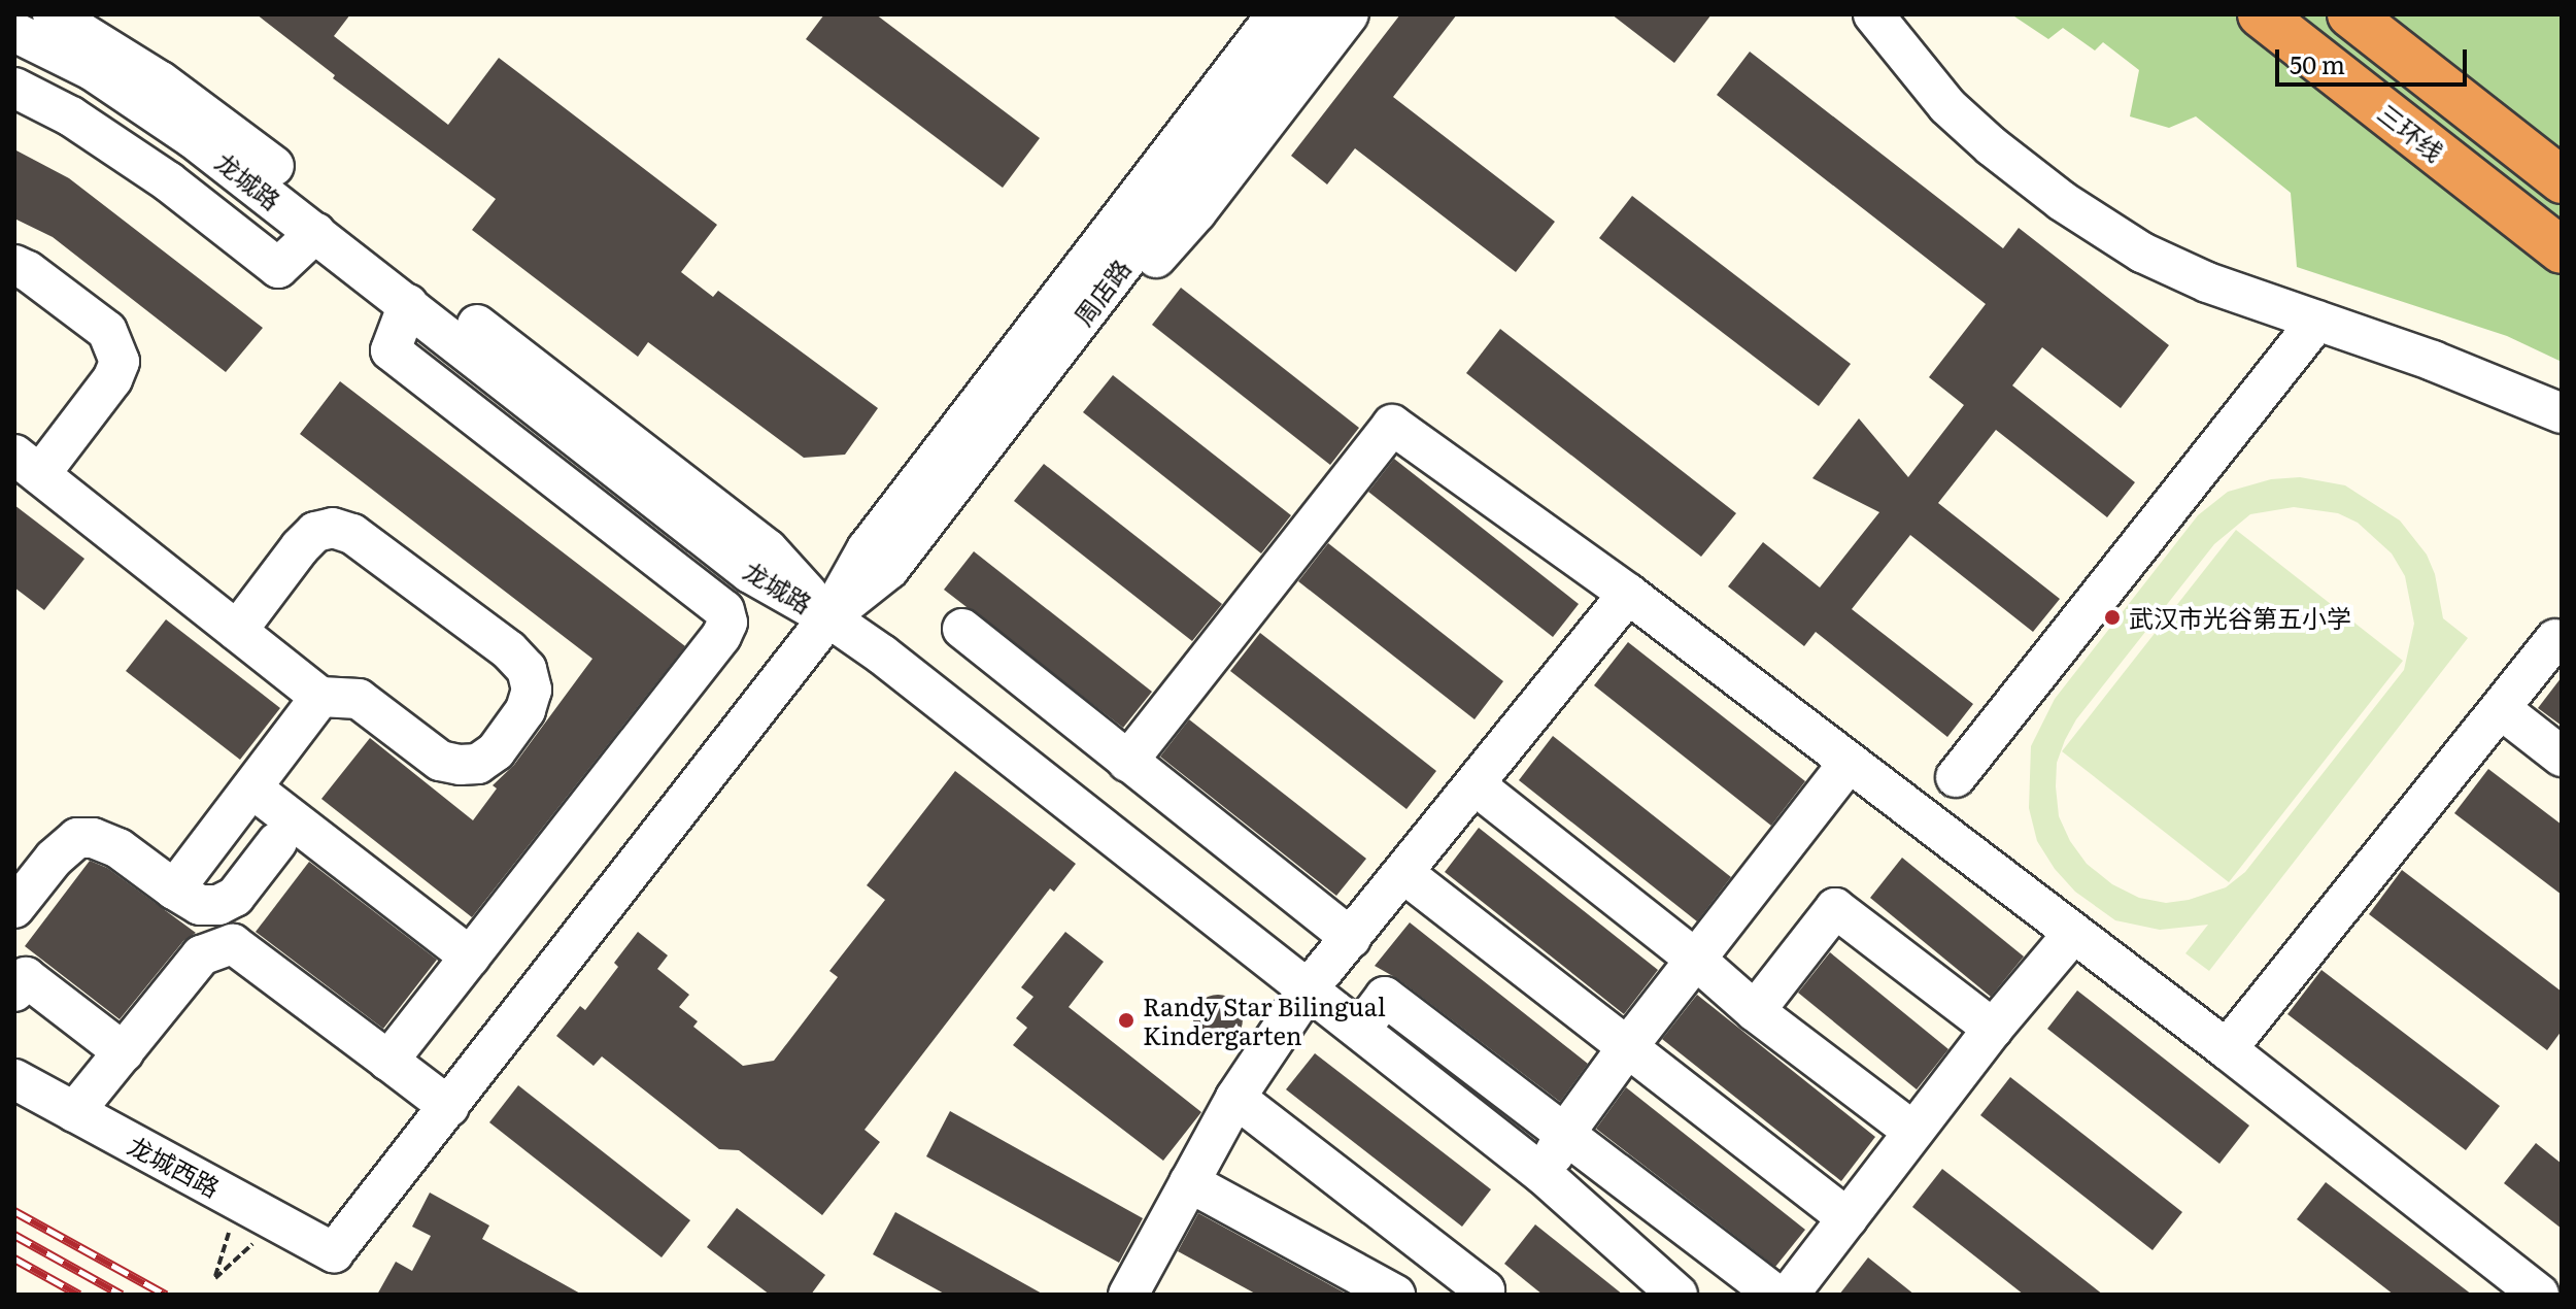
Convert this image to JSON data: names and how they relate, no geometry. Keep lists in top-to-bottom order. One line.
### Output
{"streets":{"highway":["三环线"],"street":["龙城路","周店路","龙城西路"]},"crossings":[["龙城路","周店路"],["周店路","龙城西路"]],"places":["武汉市光谷第五小学","Randy Star Bilingual Kindergarten"],"scale_bar":"50 m"}
